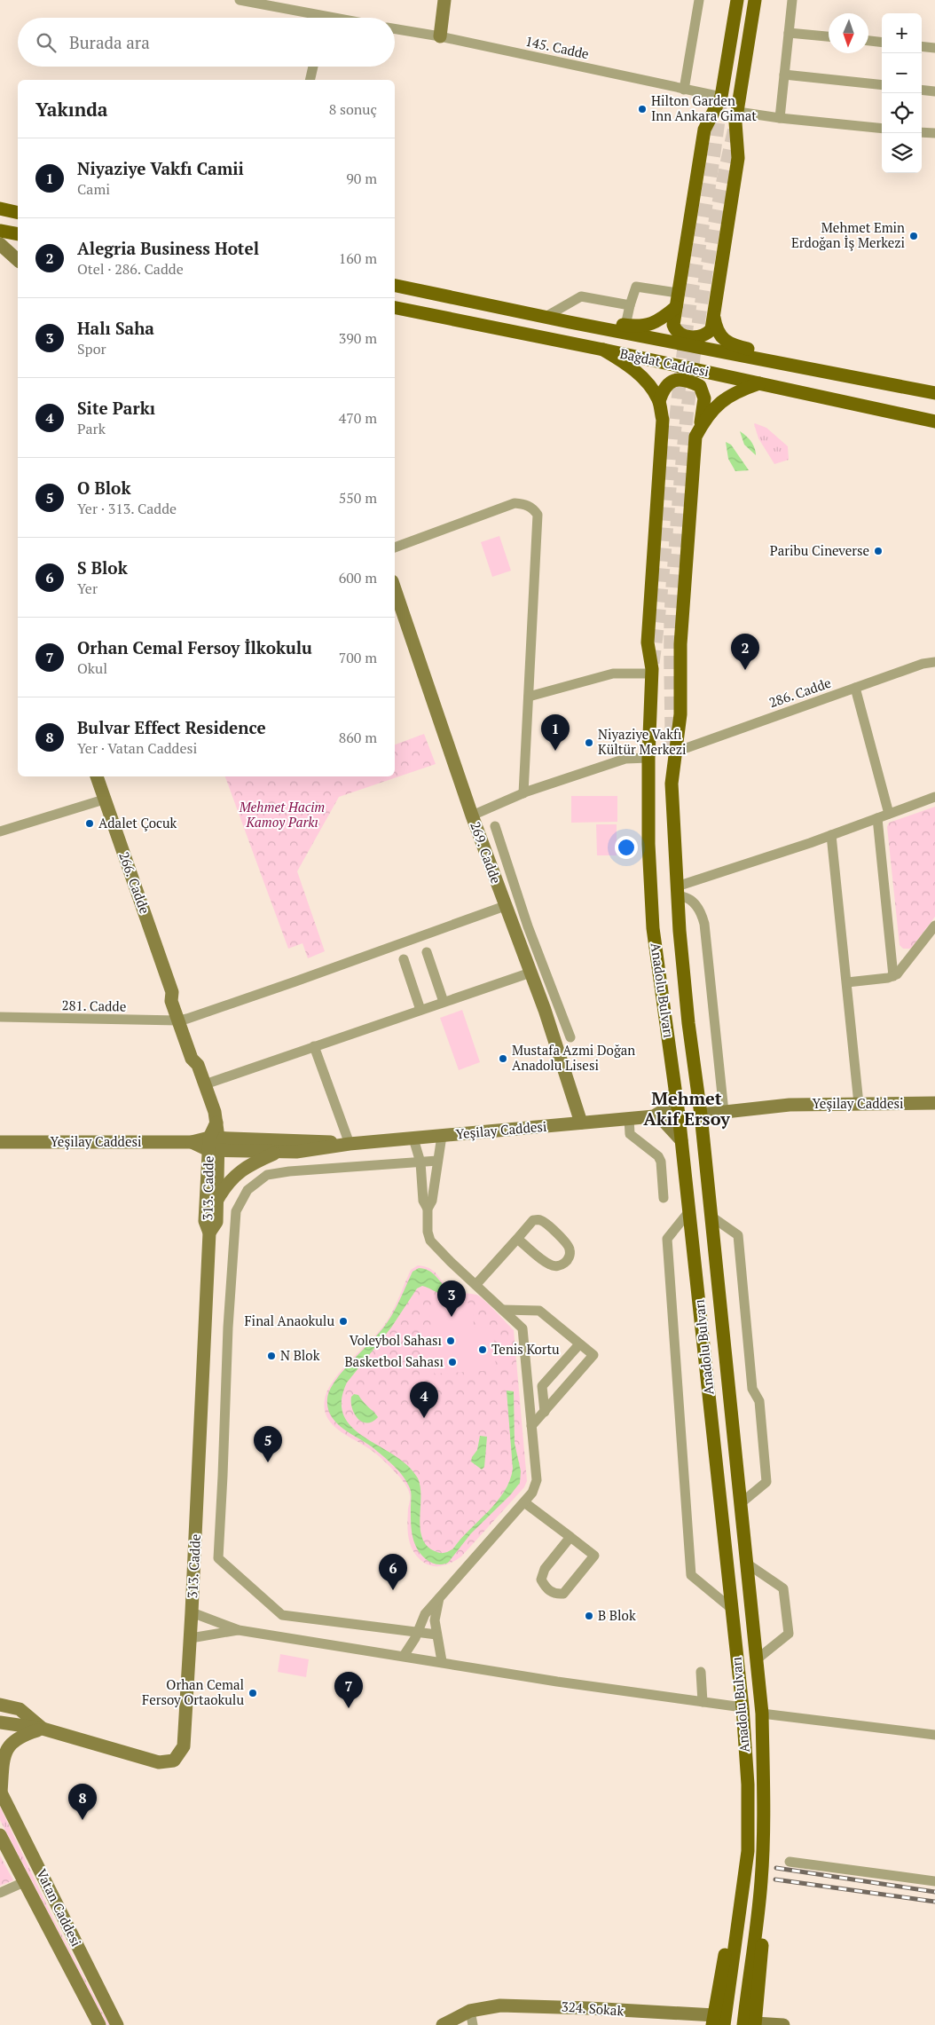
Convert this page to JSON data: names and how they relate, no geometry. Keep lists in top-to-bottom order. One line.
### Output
{"streets":{"main road":["Bağdat Caddesi","269. Cadde","266. Cadde","Anadolu Bulvarı","Yeşilay Caddesi","313. Cadde","Vatan Caddesi","324. Sokak"],"street":["145. Cadde","286. Cadde","281. Cadde"]},"crossings":[["286. Cadde","Anadolu Bulvarı"],["269. Cadde","281. Cadde"],["269. Cadde","Yeşilay Caddesi"],["266. Cadde","281. Cadde"],["266. Cadde","Yeşilay Caddesi"],["266. Cadde","313. Cadde"],["Anadolu Bulvarı","Yeşilay Caddesi"],["Anadolu Bulvarı","324. Sokak"],["Yeşilay Caddesi","313. Cadde"]],"districts":["Mehmet Akif Ersoy"],"parks":["Mehmet Hacim Kamoy Parkı"],"places":["Hilton Garden Inn Ankara Gimat","Mehmet Emin Erdoğan İş Merkezi","Paribu Cineverse","Niyaziye Vakfı Kültür Merkezi","Adalet Çocuk","Mustafa Azmi Doğan Anadolu Lisesi","Final Anaokulu","Voleybol Sahası","Tenis Kortu","N Blok","Basketbol Sahası","B Blok","Orhan Cemal Fersoy Ortaokulu"],"north":"bottom","page":{"map_buttons":["+","−"],"search":"Burada ara","heading":["Yakında","8 sonuç"],"list":[{"mark":"1","name":"Niyaziye Vakfı Camii","note":"Cami","value":"90 m"},{"mark":"2","name":"Alegria Business Hotel","note":"Otel · 286. Cadde","value":"160 m"},{"mark":"3","name":"Halı Saha","note":"Spor","value":"390 m"},{"mark":"4","name":"Site Parkı","note":"Park","value":"470 m"},{"mark":"5","name":"O Blok","note":"Yer · 313. Cadde","value":"550 m"},{"mark":"6","name":"S Blok","note":"Yer","value":"600 m"},{"mark":"7","name":"Orhan Cemal Fersoy İlkokulu","note":"Okul","value":"700 m"},{"mark":"8","name":"Bulvar Effect Residence","note":"Yer · Vatan Caddesi","value":"860 m"}],"pins":["2","1","3","4","5","6","7","8"]}}
